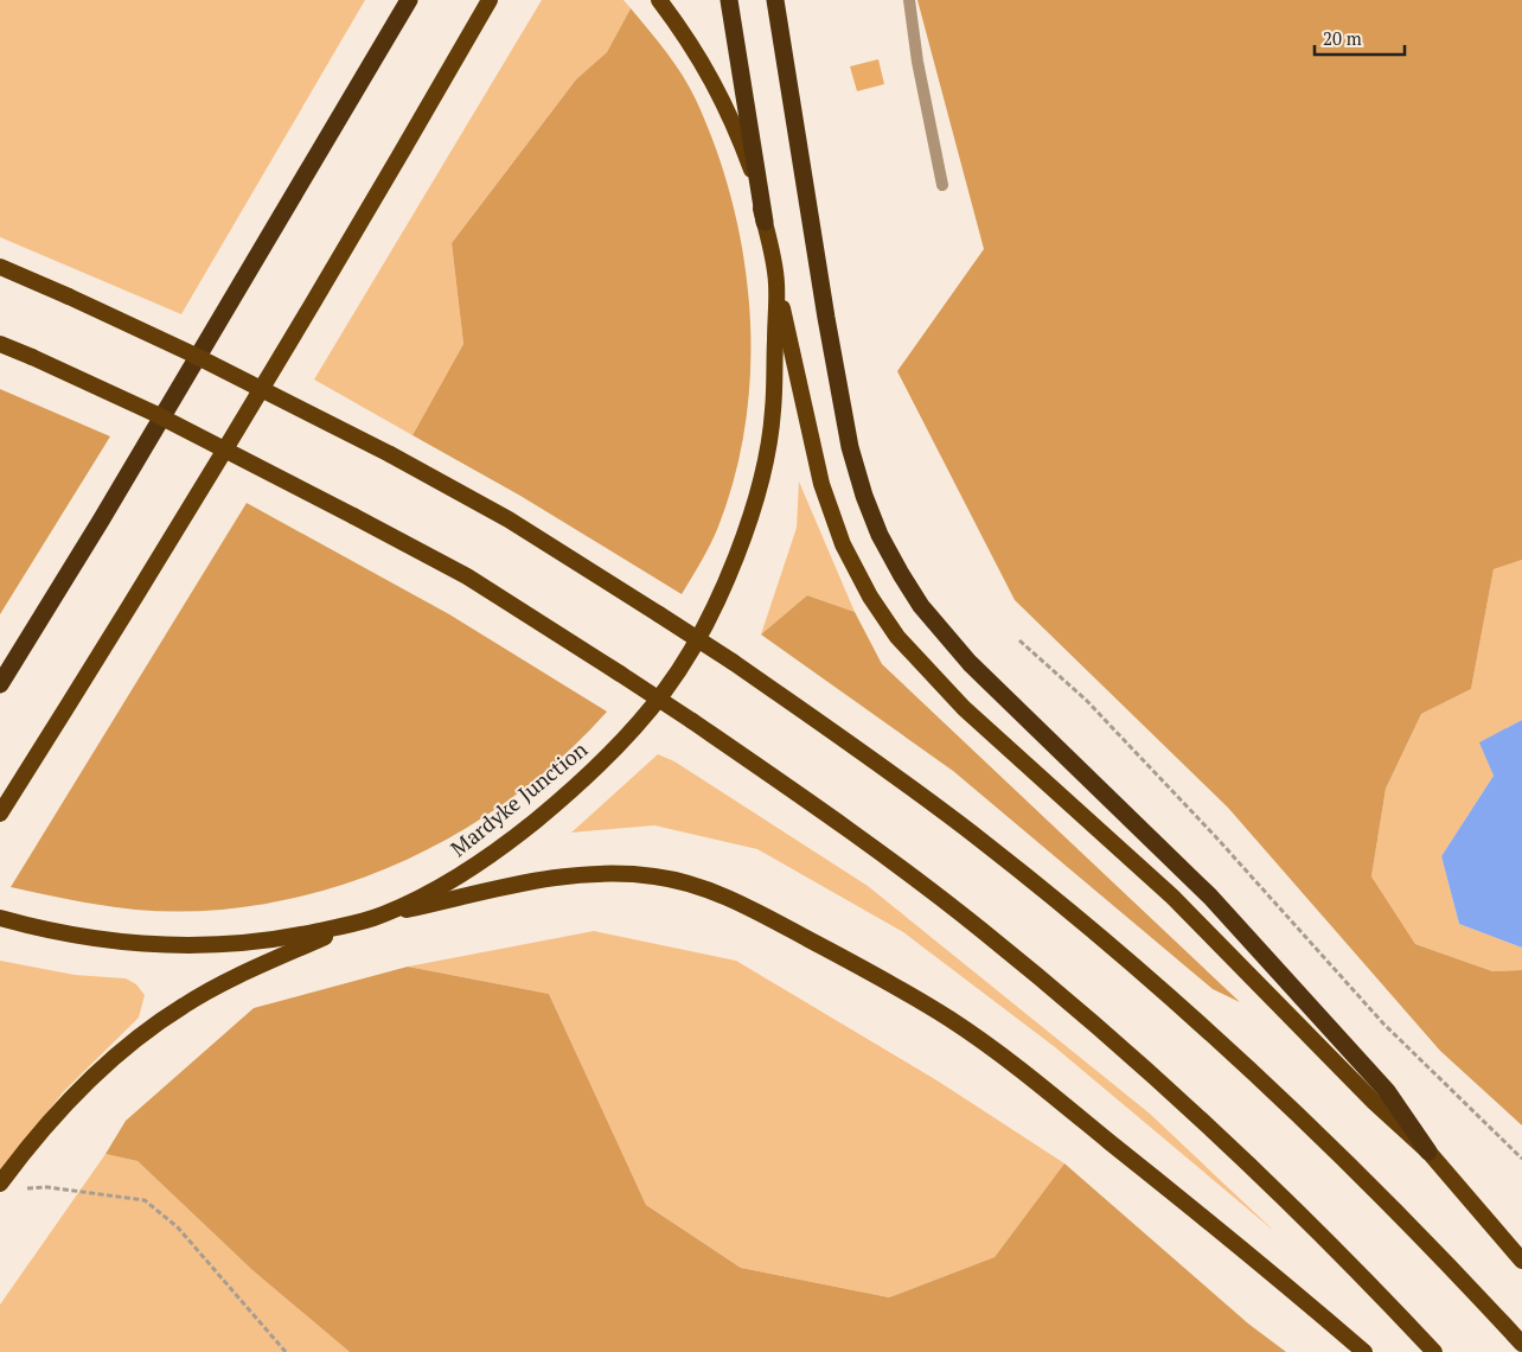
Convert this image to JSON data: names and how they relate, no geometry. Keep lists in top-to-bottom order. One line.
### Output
{"streets":{"highway":["Mardyke Junction"]},"scale_bar":"20 m"}
